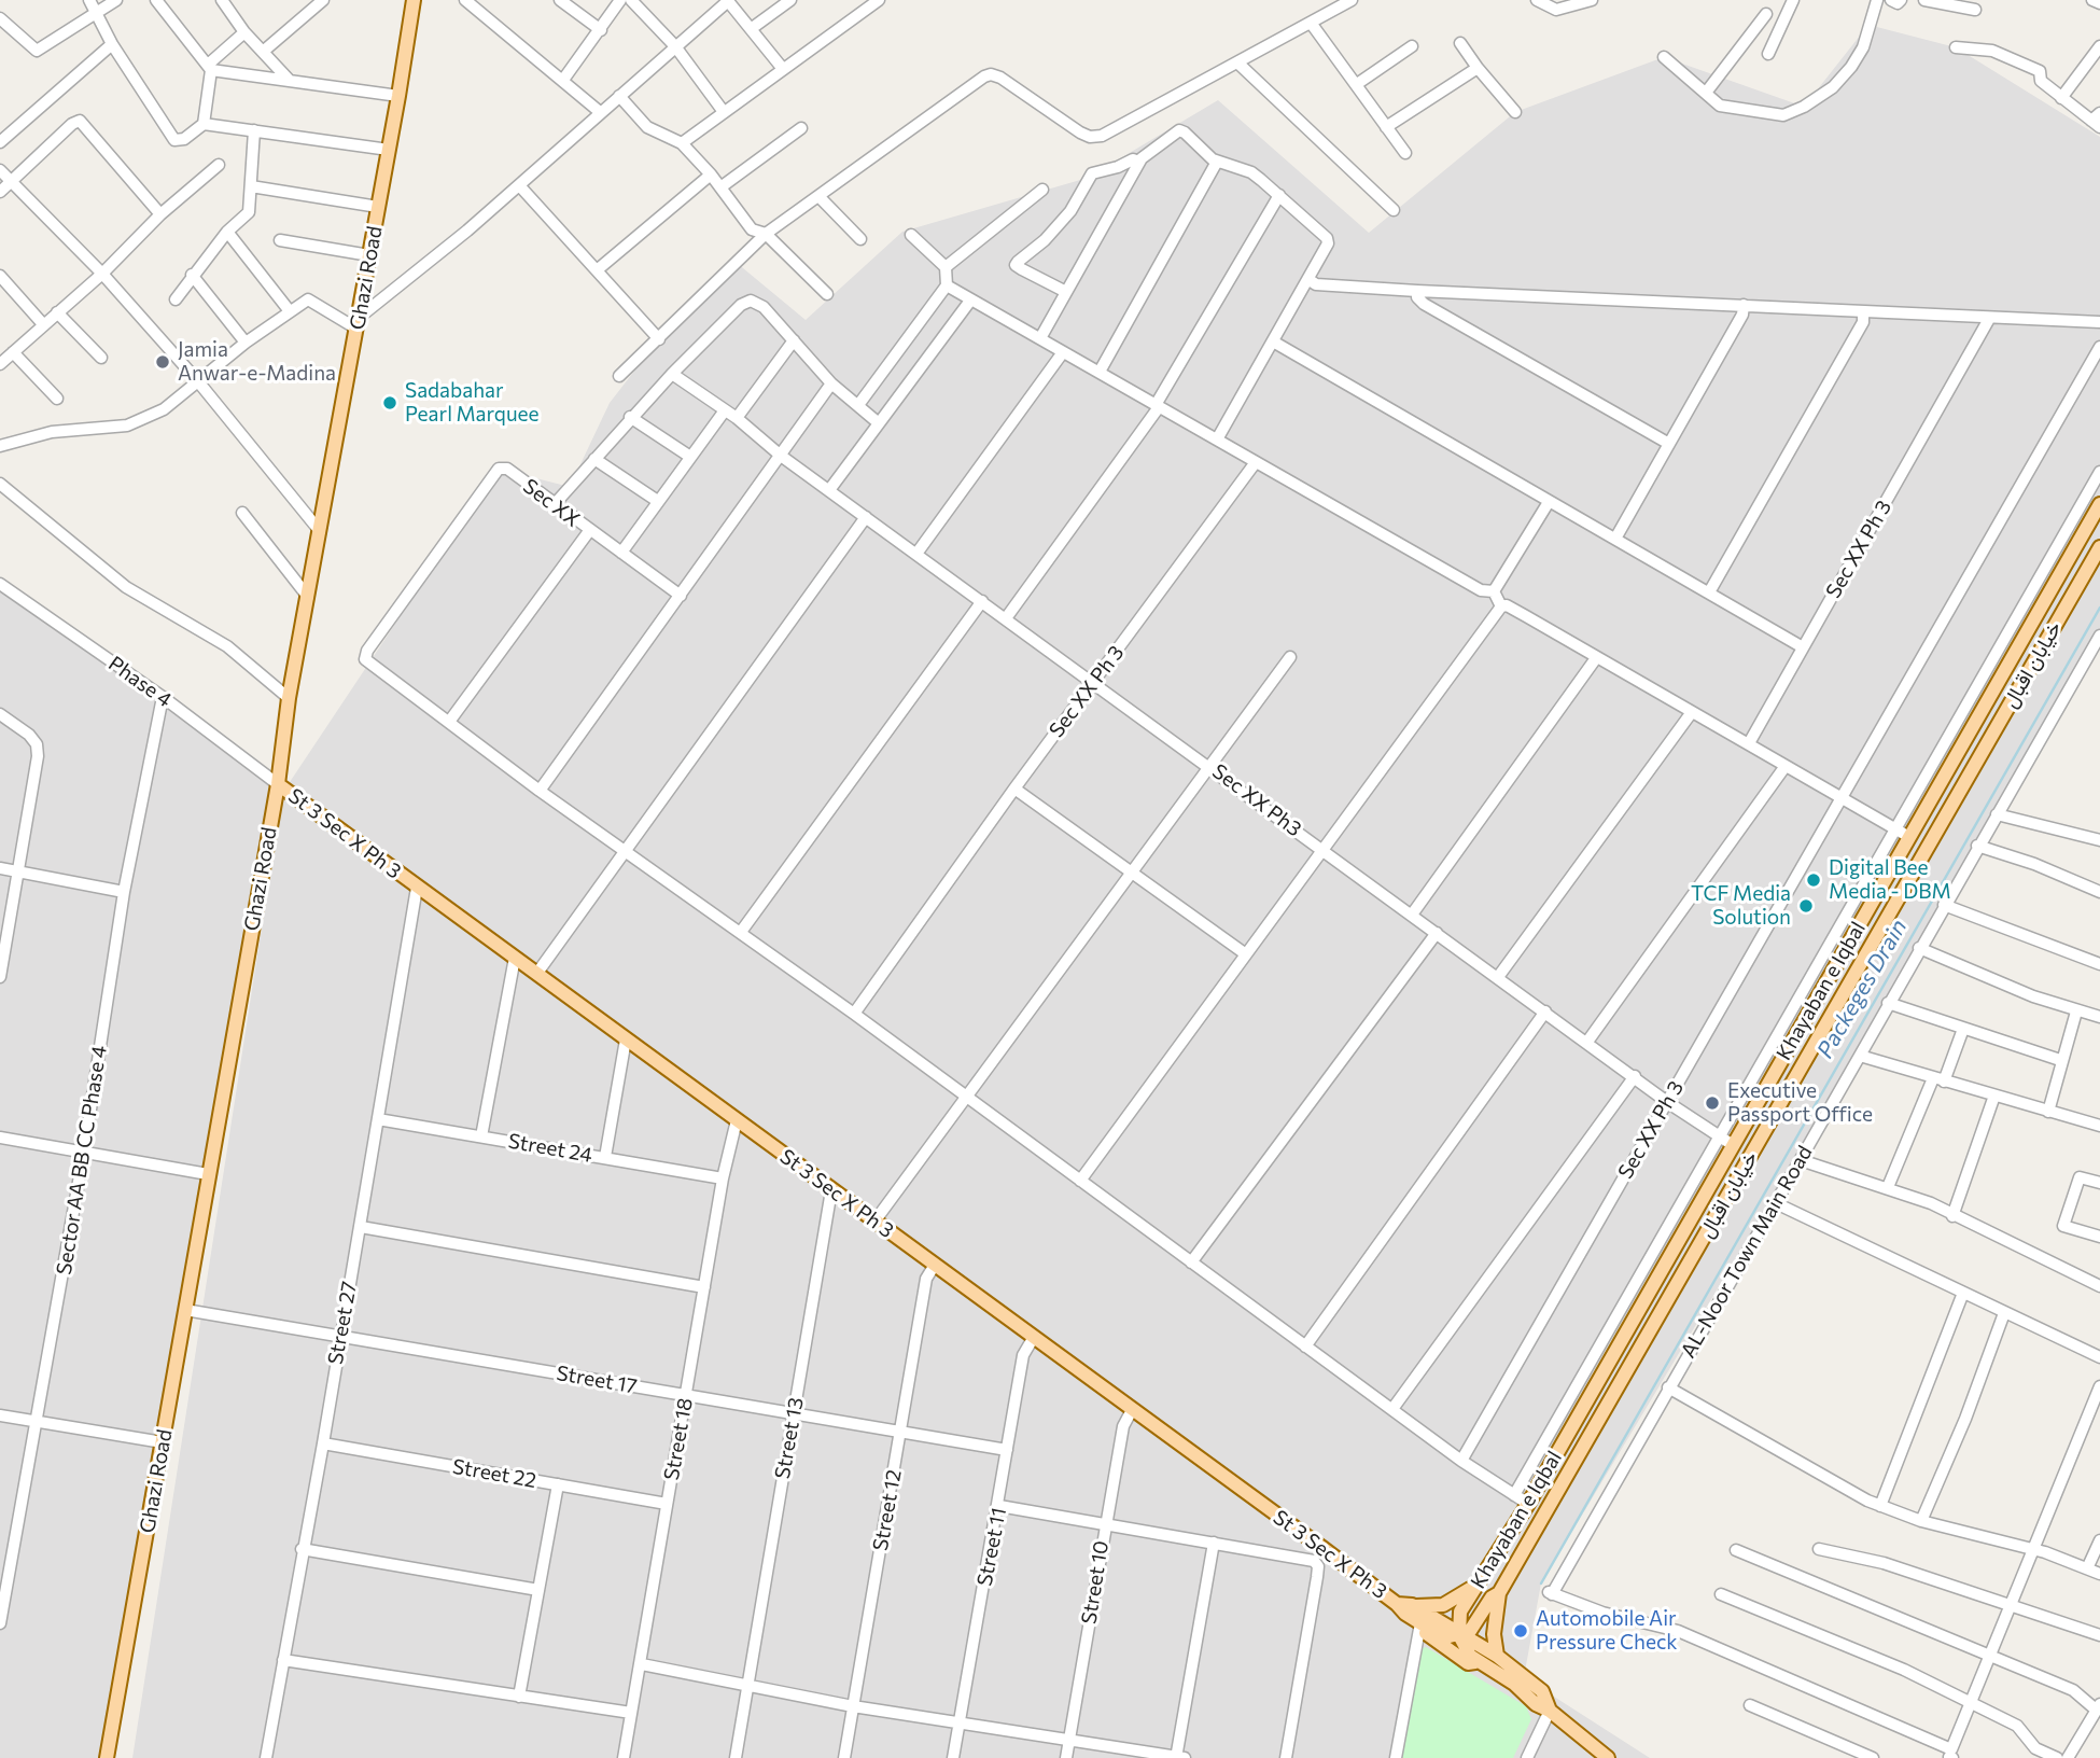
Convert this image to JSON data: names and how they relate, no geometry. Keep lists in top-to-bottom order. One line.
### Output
{"streets":{"main road":["Ghazi Road","خیابان اقبال","St 3 Sec X Ph 3","Khayaban e Iqbal"],"street":["Sec XX","Sec XX Ph 3","Phase 4","Sec XX Ph3","Street 24","Sector AA BB CC Phase 4","AL-Noor Town Main Road","Street 27","Street 17","Street 13","Street 18","Street 22","Street 12","Street 11","Street 10"]},"crossings":[["Ghazi Road","Phase 4"],["Ghazi Road","St 3 Sec X Ph 3"],["Ghazi Road","Street 17"],["Sec XX Ph 3","Sec XX Ph3"],["خیابان اقبال","St 3 Sec X Ph 3"],["خیابان اقبال","Khayaban e Iqbal"],["Phase 4","St 3 Sec X Ph 3"],["Phase 4","Sector AA BB CC Phase 4"],["Sec XX Ph3","Khayaban e Iqbal"],["St 3 Sec X Ph 3","Khayaban e Iqbal"],["St 3 Sec X Ph 3","Street 27"],["St 3 Sec X Ph 3","Street 13"],["St 3 Sec X Ph 3","Street 18"],["St 3 Sec X Ph 3","Street 12"],["St 3 Sec X Ph 3","Street 11"],["St 3 Sec X Ph 3","Street 10"],["Street 24","Street 27"],["Street 24","Street 18"],["Street 27","Street 17"],["Street 27","Street 22"],["Street 17","Street 13"],["Street 17","Street 18"],["Street 17","Street 12"],["Street 17","Street 11"],["Street 18","Street 22"]],"water":["Packeges Drain"],"places":["Jamia Anwar-e-Madina","Sadabahar Pearl Marquee","Digital Bee Media - DBM","TCF Media Solution","Executive Passport Office","Automobile Air Pressure Check"]}
